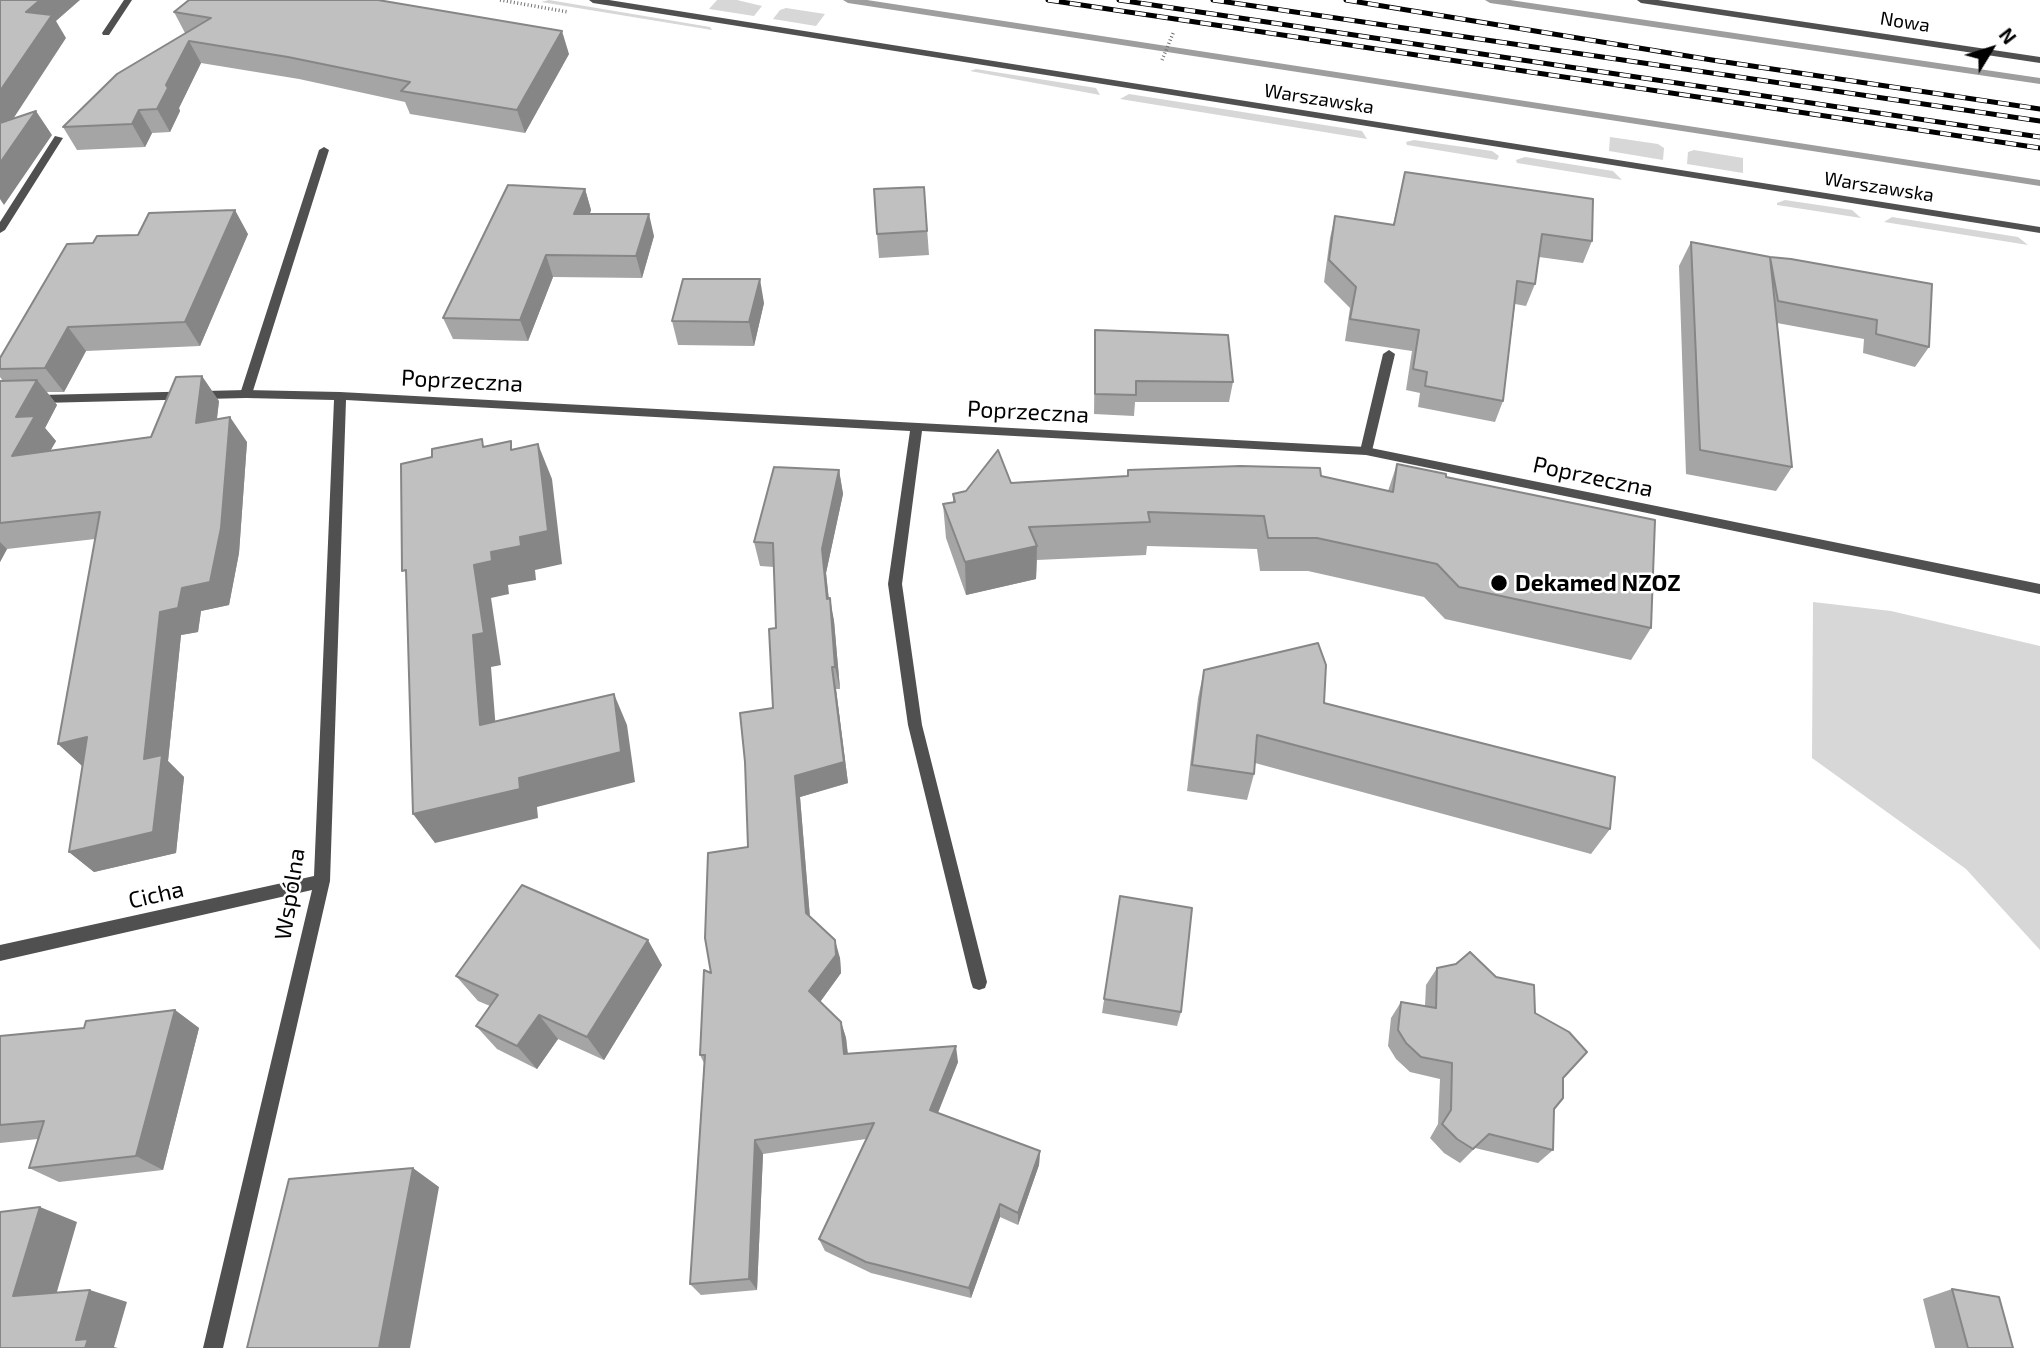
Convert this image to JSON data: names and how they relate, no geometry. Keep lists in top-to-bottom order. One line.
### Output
{"streets":{"street":["Nowa","Warszawska","Poprzeczna","Wspólna","Cicha"]},"crossings":[["Poprzeczna","Wspólna"],["Wspólna","Cicha"]],"places":["Dekamed NZOZ"],"north":"top right"}
